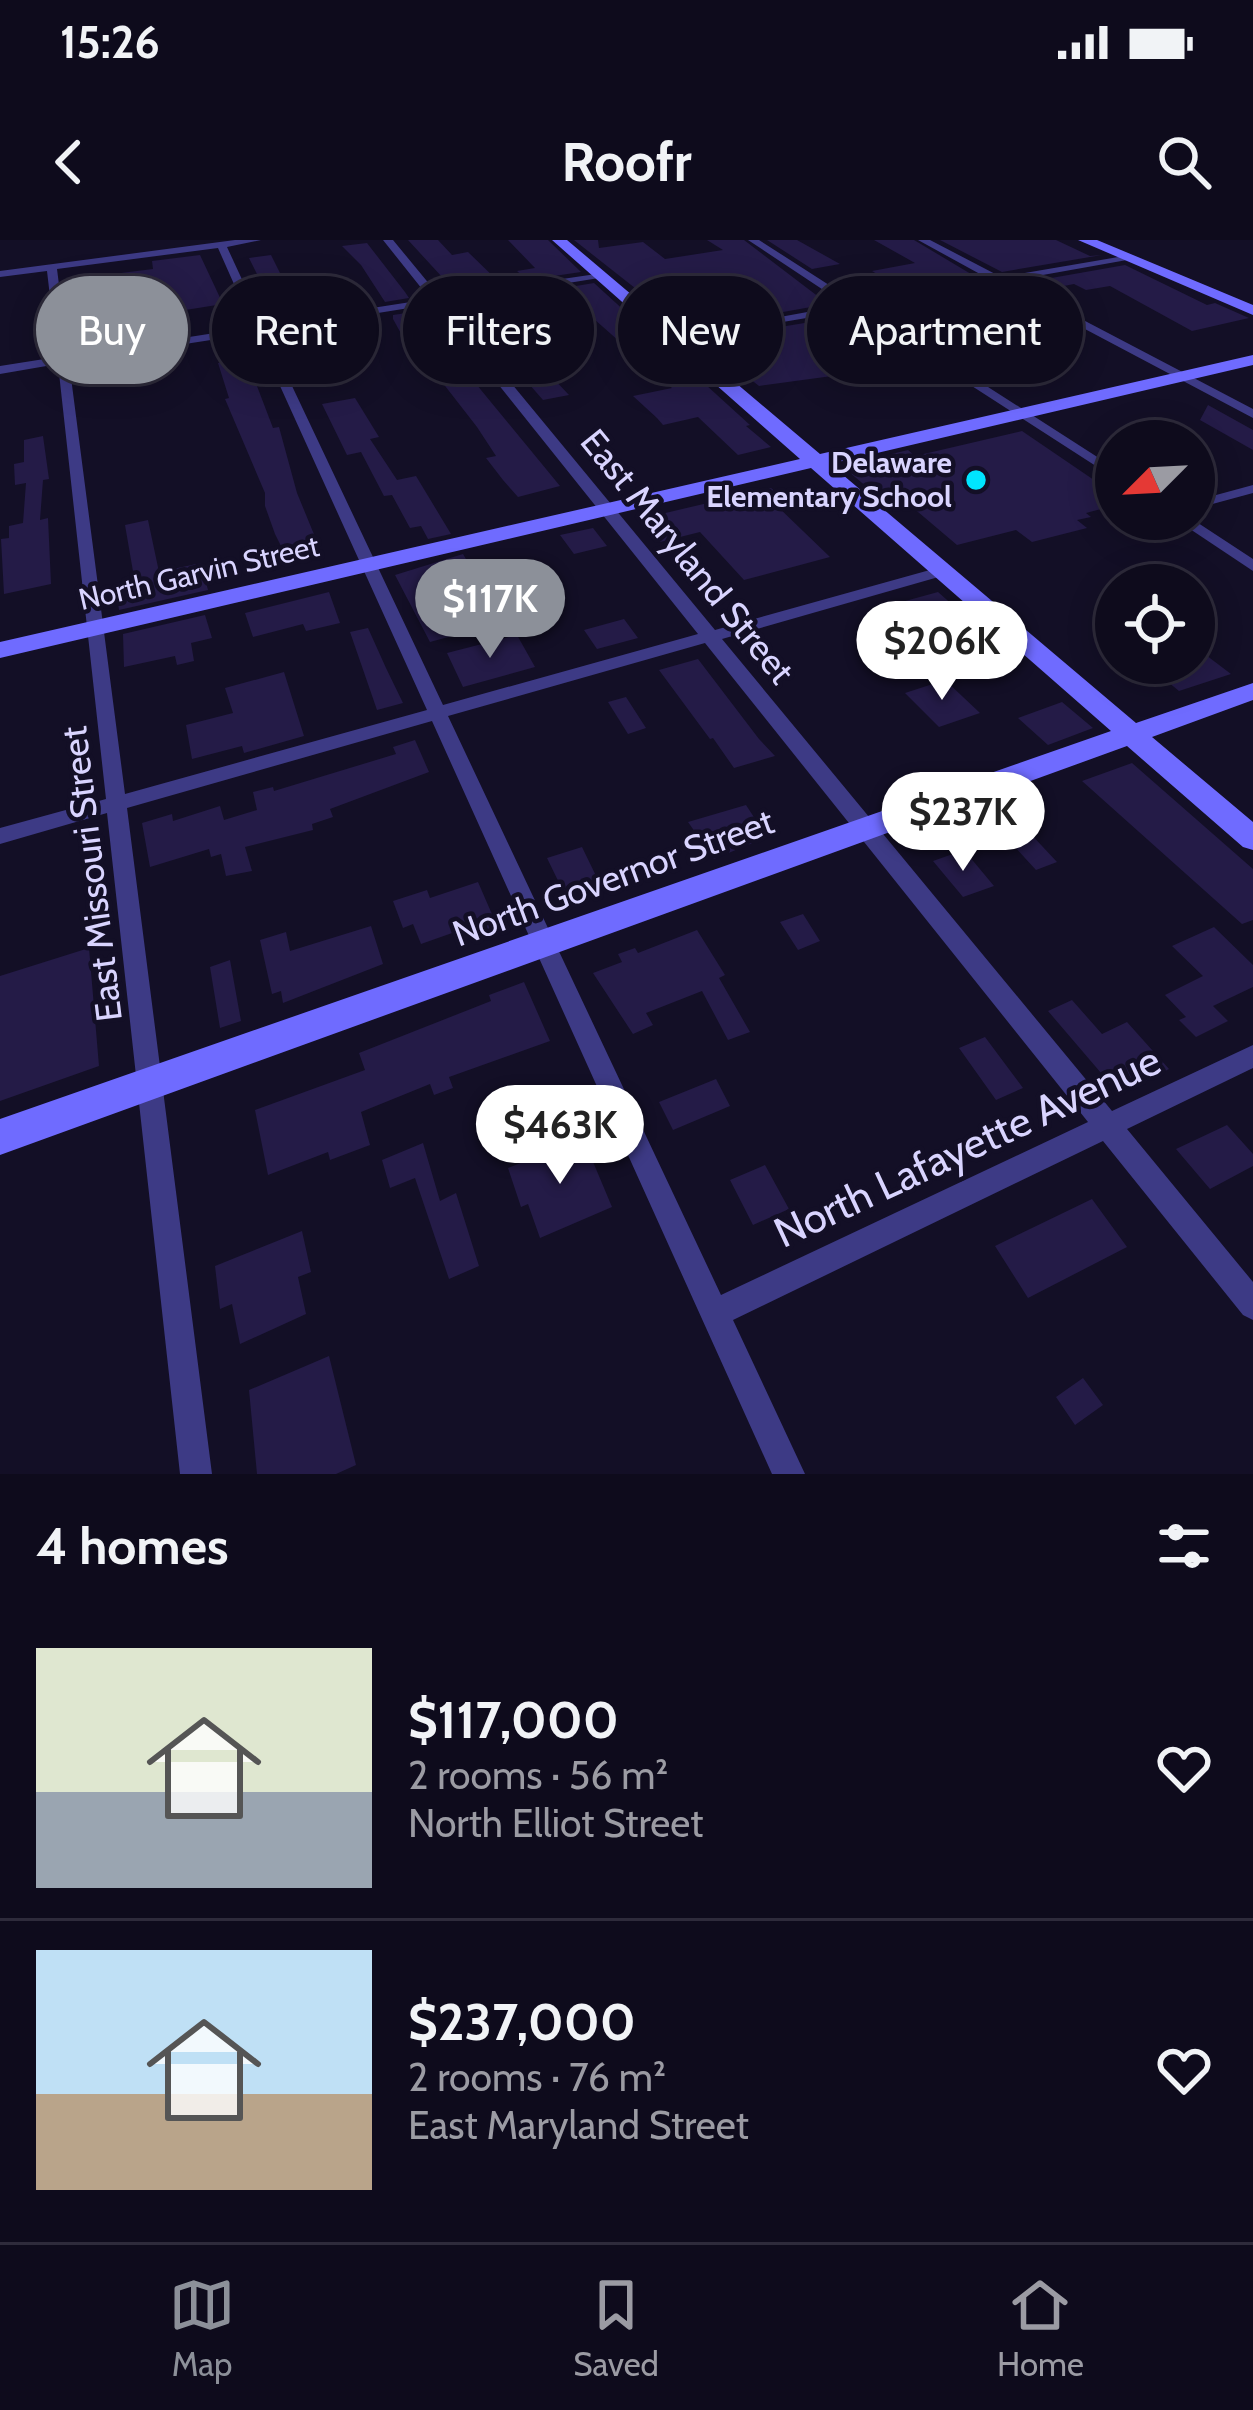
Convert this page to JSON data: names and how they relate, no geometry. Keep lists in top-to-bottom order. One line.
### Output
{"streets":{"main road":["North Garvin Street","North Governor Street"],"street":["East Maryland Street","East Missouri Street","North Lafayette Avenue"]},"crossings":[["East Maryland Street","North Garvin Street"],["East Maryland Street","North Governor Street"],["East Maryland Street","North Lafayette Avenue"],["North Garvin Street","East Missouri Street"],["East Missouri Street","North Governor Street"]],"places":["Delaware Elementary School"],"north":"bottom left","page":{"status":"15:26","header":"Roofr","chip":["Buy","Rent","Filters","New","Apartment"],"price":["$117K","$206K","$237K","$463K"],"heading":"4 homes","list":[{"name":"$117,000","note":"2 rooms · 56 m² · North Elliot Street"},{"name":"$237,000","note":"2 rooms · 76 m² · East Maryland Street"}],"tabs":["Map","Saved","Home"]}}
